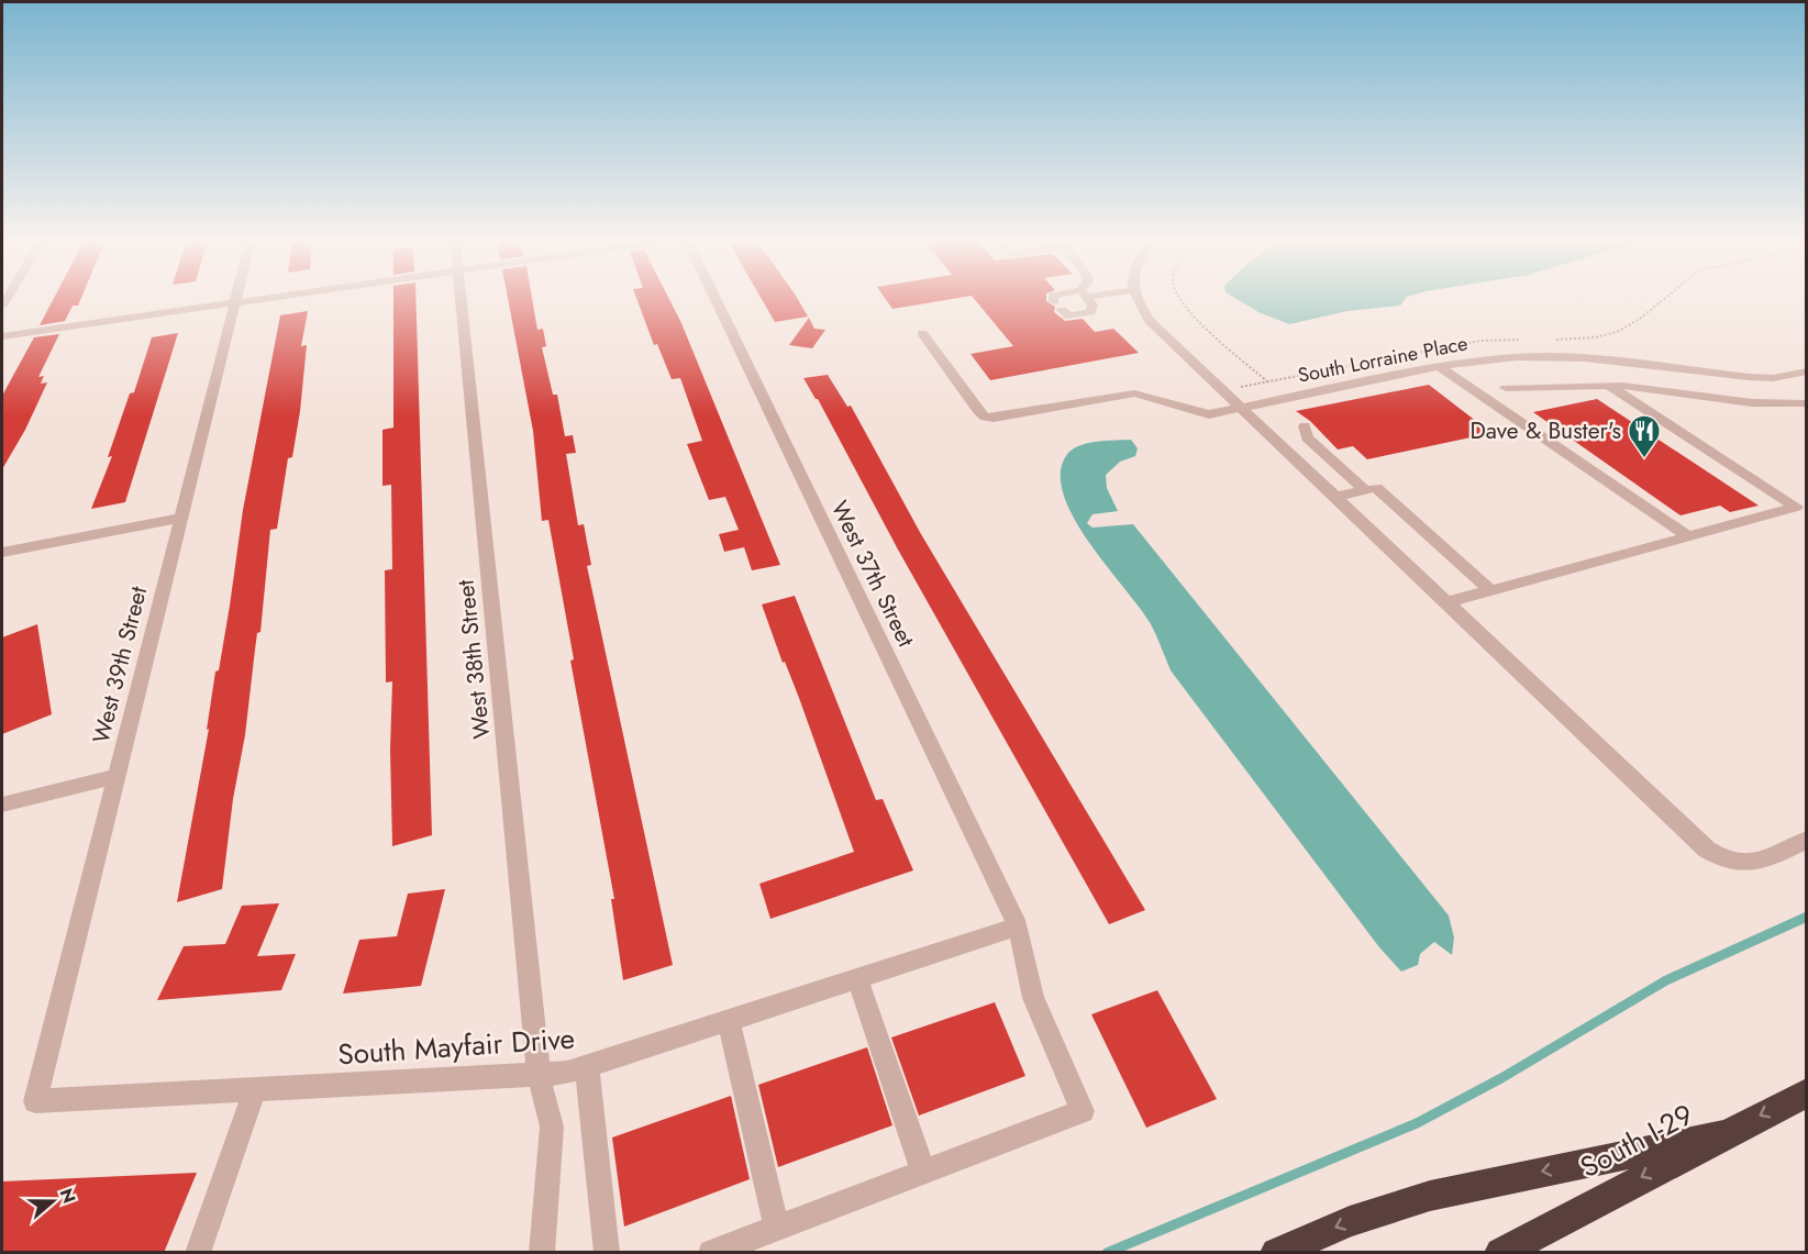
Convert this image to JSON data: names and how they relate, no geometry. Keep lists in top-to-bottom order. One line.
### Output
{"streets":{"highway":["South I-29"],"street":["South Lorraine Place","West 37th Street","West 38th Street","West 39th Street","South Mayfair Drive"]},"crossings":[["West 37th Street","South Mayfair Drive"],["West 38th Street","South Mayfair Drive"],["West 39th Street","South Mayfair Drive"]],"places":{"restaurant":["Dave & Buster's"]},"north":"right"}
